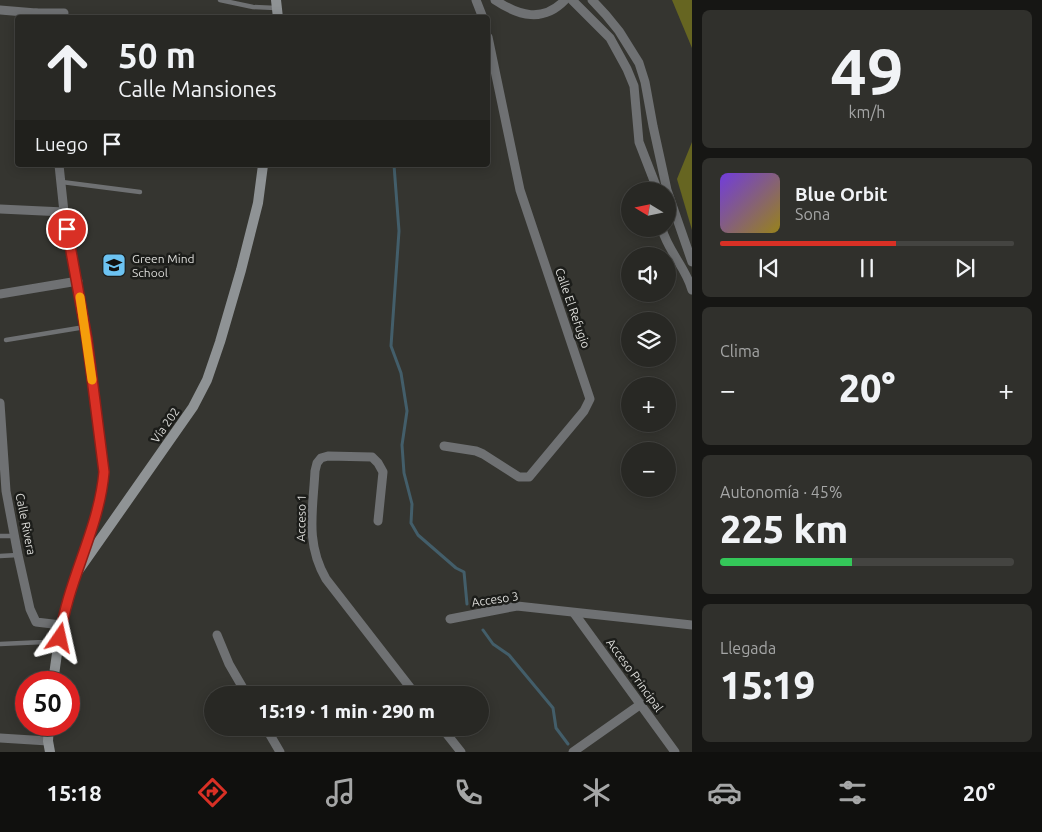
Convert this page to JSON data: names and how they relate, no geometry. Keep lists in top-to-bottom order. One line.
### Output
{"streets":{"main road":["Vía 202"],"street":["Calle El Refugio","Acceso 1","Calle Rivera","Acceso 3","Acceso Principal"]},"crossings":[["Vía 202","Calle Rivera"],["Acceso 3","Acceso Principal"]],"places":{"school or university":["Green Mind School"]},"north":"left","page":{"tile":[["49","km/h"],"Clima",["Autonomía · 45%","225 km"],["Llegada","15:19"]],"turn":["50 m","Calle Mansiones"],"then":"Luego","song":["Blue Orbit","Sona"],"map_buttons":["+","−"],"heat":["−","20°","+"],"limit":"50","trip":"15:19 · 1 min · 290 m","tabs":["15:18","20°"]}}
